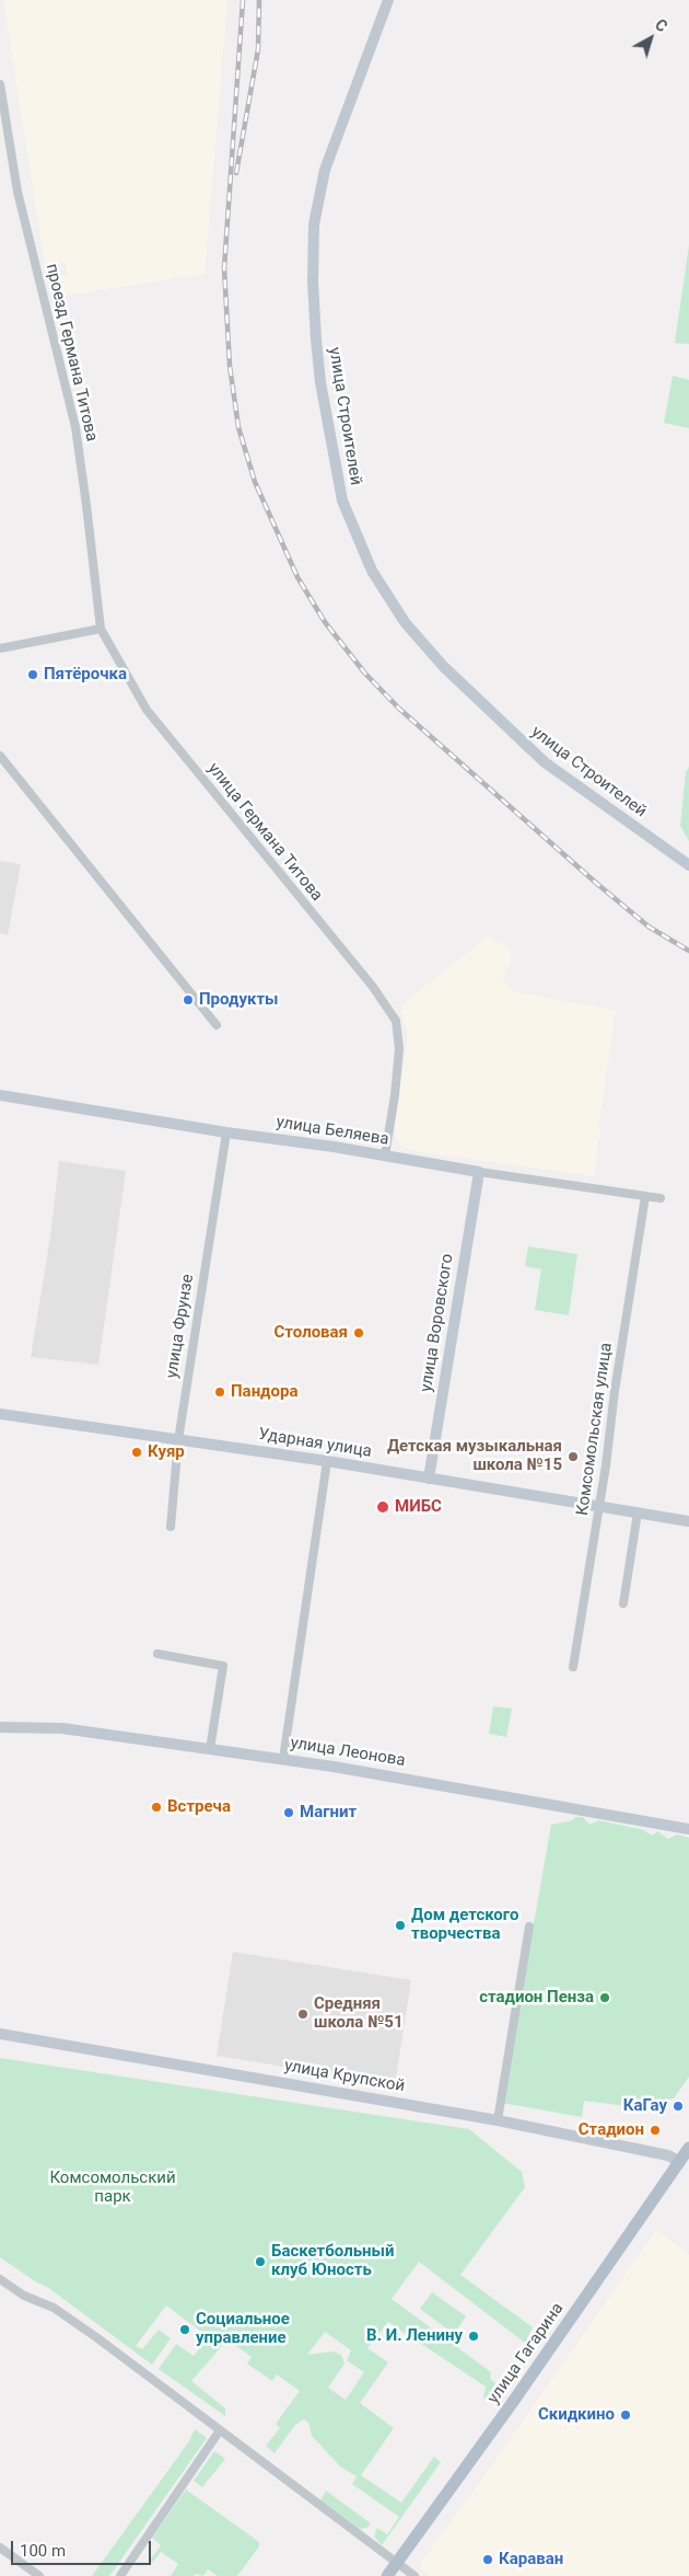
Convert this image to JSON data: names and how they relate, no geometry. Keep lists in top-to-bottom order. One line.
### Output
{"streets":{"main road":["улица Строителей","улица Беляева","улица Воровского","Ударная улица","улица Леонова","улица Крупской","улица Гагарина"],"street":["проезд Германа Титова","улица Германа Титова","улица Фрунзе","Комсомольская улица"]},"crossings":[["проезд Германа Титова","улица Германа Титова"],["улица Германа Титова","улица Беляева"],["улица Беляева","улица Воровского"],["улица Беляева","улица Фрунзе"],["улица Беляева","Комсомольская улица"],["улица Воровского","Ударная улица"],["улица Фрунзе","Ударная улица"],["Комсомольская улица","Ударная улица"],["улица Крупской","улица Гагарина"]],"parks":["Комсомольский парк"],"places":["Пятёрочка","Продукты","Столовая","Пандора","Куяр","Детская музыкальная школа №15","МИБС","Встреча","Магнит","Дом детского творчества","стадион Пенза","Средняя школа №51","КаГау","Стадион","Баскетбольный клуб Юность","Социальное управление","В. И. Ленину","Скидкино","Караван"],"scale_bar":"100 m","north":"top right"}
